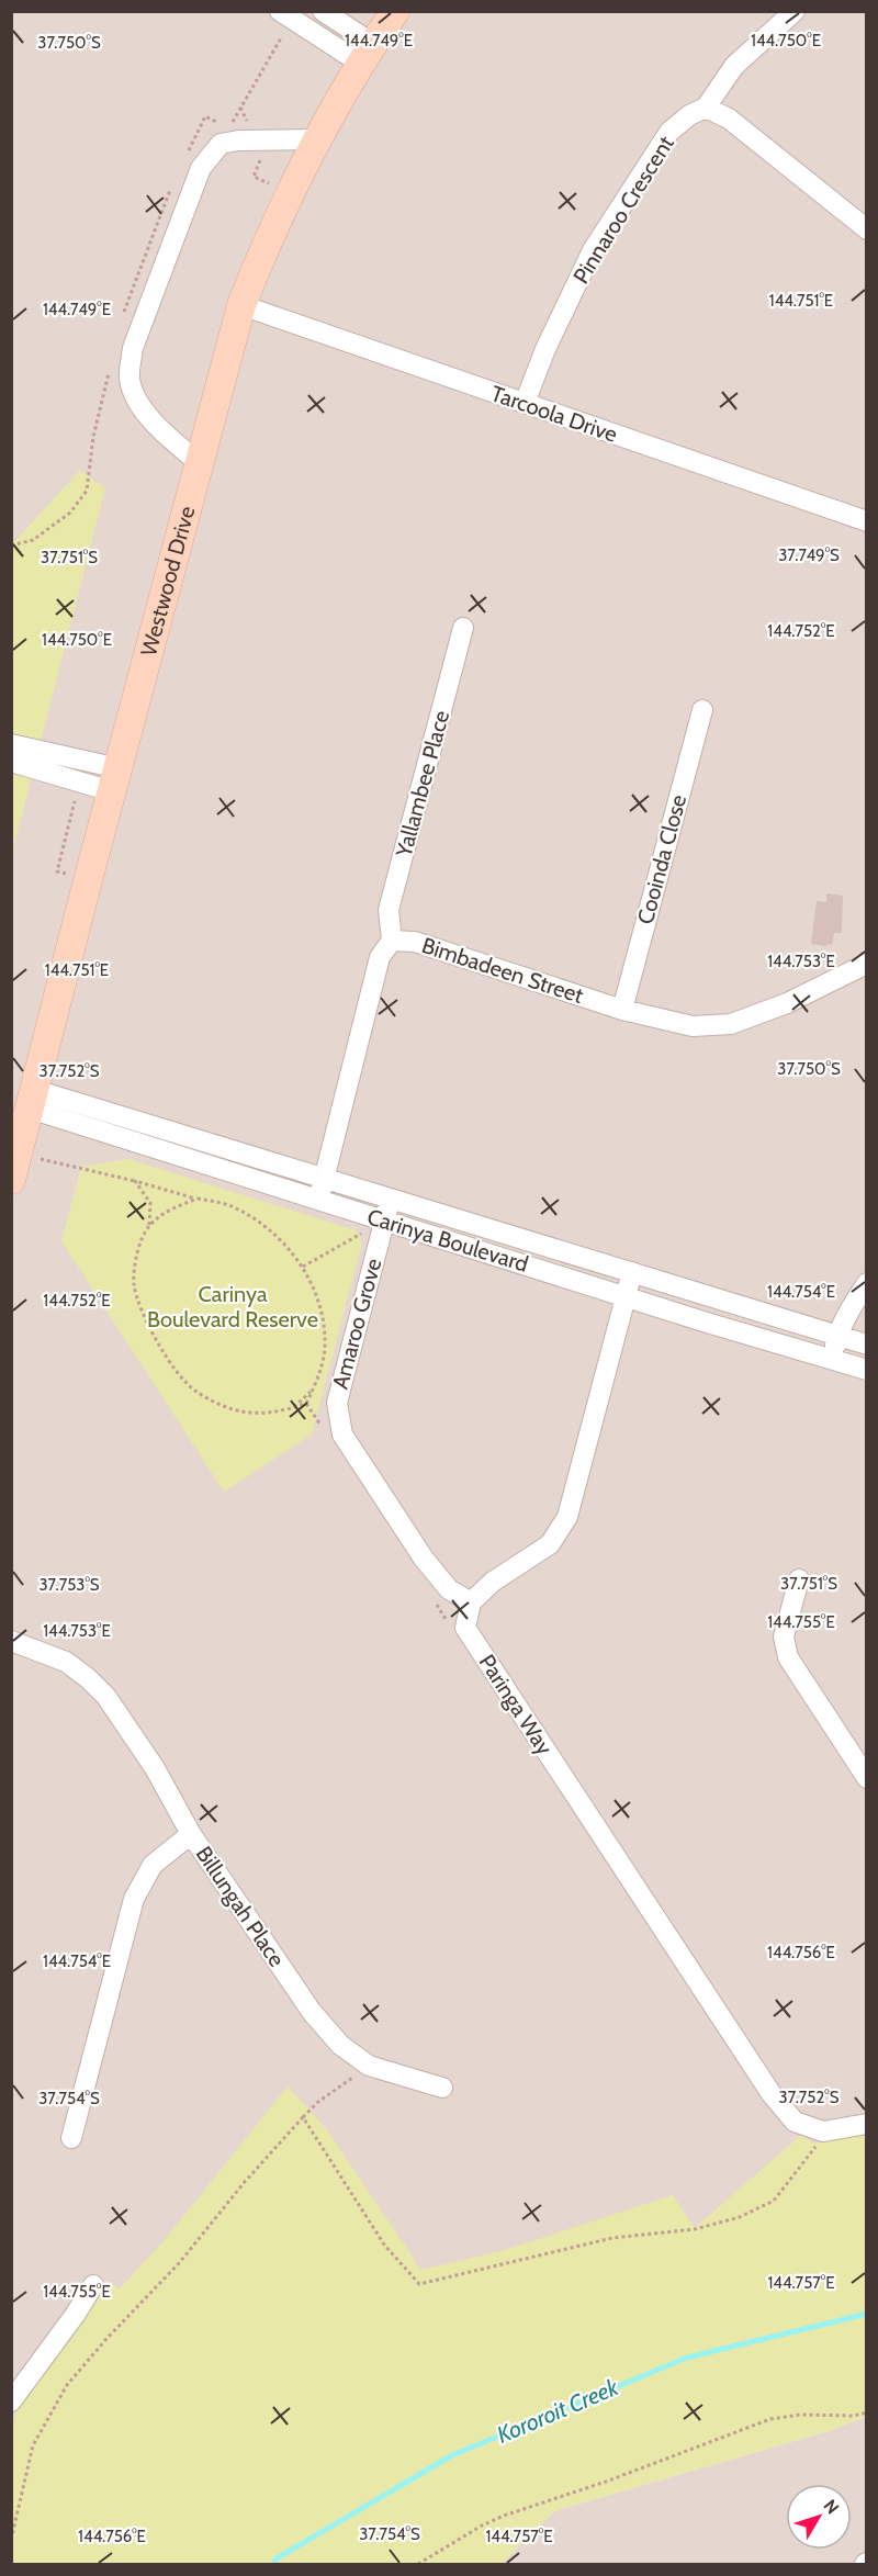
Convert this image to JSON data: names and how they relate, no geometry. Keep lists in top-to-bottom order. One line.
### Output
{"streets":{"street":["Pinnaroo Crescent","Tarcoola Drive","Westwood Drive","Yallambee Place","Cooinda Close","Bimbadeen Street","Carinya Boulevard","Amaroo Grove","Paringa Way","Billungah Place"]},"crossings":[["Pinnaroo Crescent","Tarcoola Drive"],["Tarcoola Drive","Westwood Drive"],["Westwood Drive","Carinya Boulevard"],["Yallambee Place","Bimbadeen Street"],["Cooinda Close","Bimbadeen Street"],["Bimbadeen Street","Carinya Boulevard"],["Carinya Boulevard","Amaroo Grove"],["Amaroo Grove","Paringa Way"]],"water":["Kororoit Creek"],"parks":["Carinya Boulevard Reserve"],"north":"top right","coordinates":["144.749°E","144.750°E","37.750°S","144.751°E","37.749°S","37.751°S","144.752°E","144.753°E","37.752°S","144.754°E","37.753°S","144.755°E","144.756°E","37.754°S","144.757°E"]}
